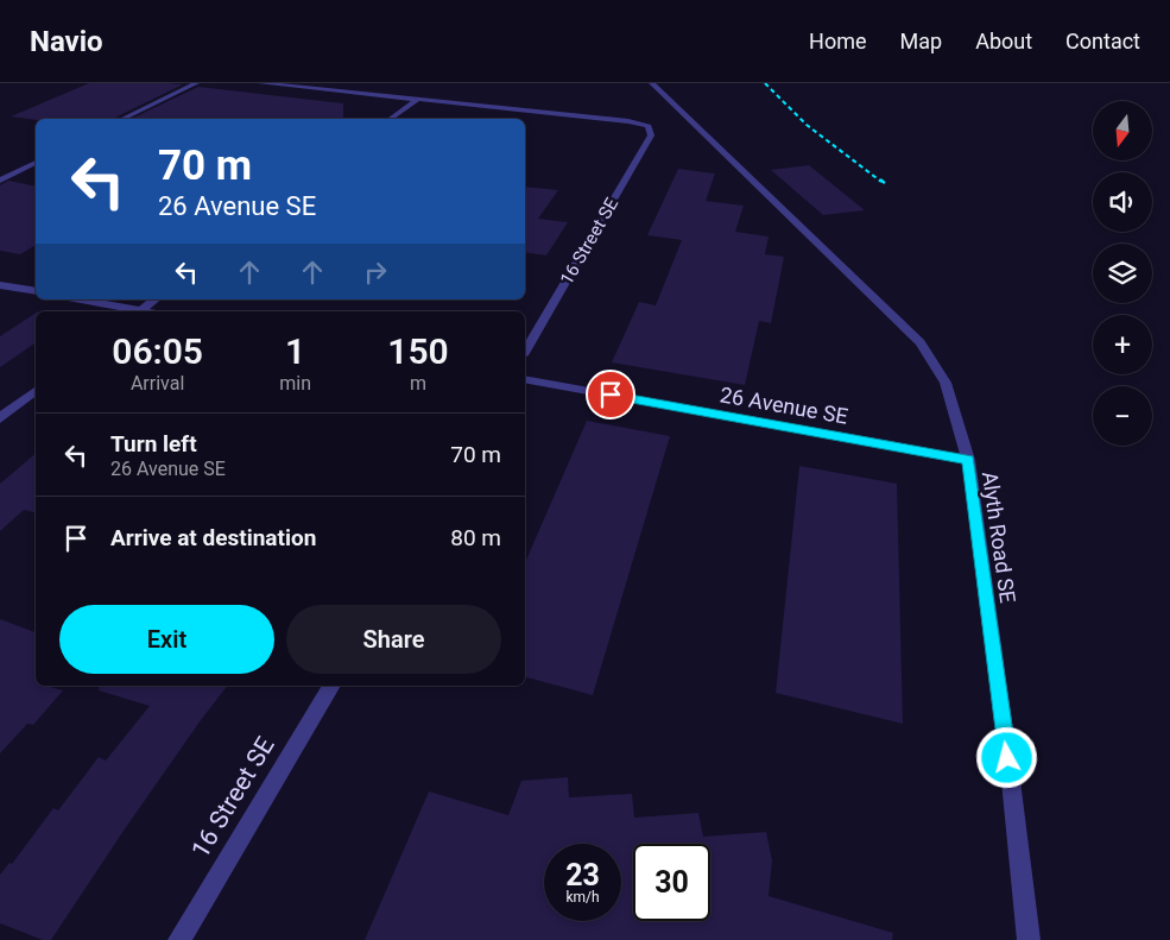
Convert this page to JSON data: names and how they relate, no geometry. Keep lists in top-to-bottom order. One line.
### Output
{"streets":{"street":["16 Street SE","26 Avenue SE","Alyth Road SE"]},"crossings":[["26 Avenue SE","Alyth Road SE"]],"north":"bottom","page":{"header":"Navio","nav":["Home","Map","About","Contact"],"map_buttons":["+","−"],"turn":["70 m","26 Avenue SE"],"eta":["06:05","Arrival","1","min","150","m"],"list":[{"name":"Turn left","note":"26 Avenue SE","value":"70 m"},{"name":"Arrive at destination","value":"80 m"}],"buttons":["Exit","Share"],"speed":"23 km/h","limit":"30"}}
